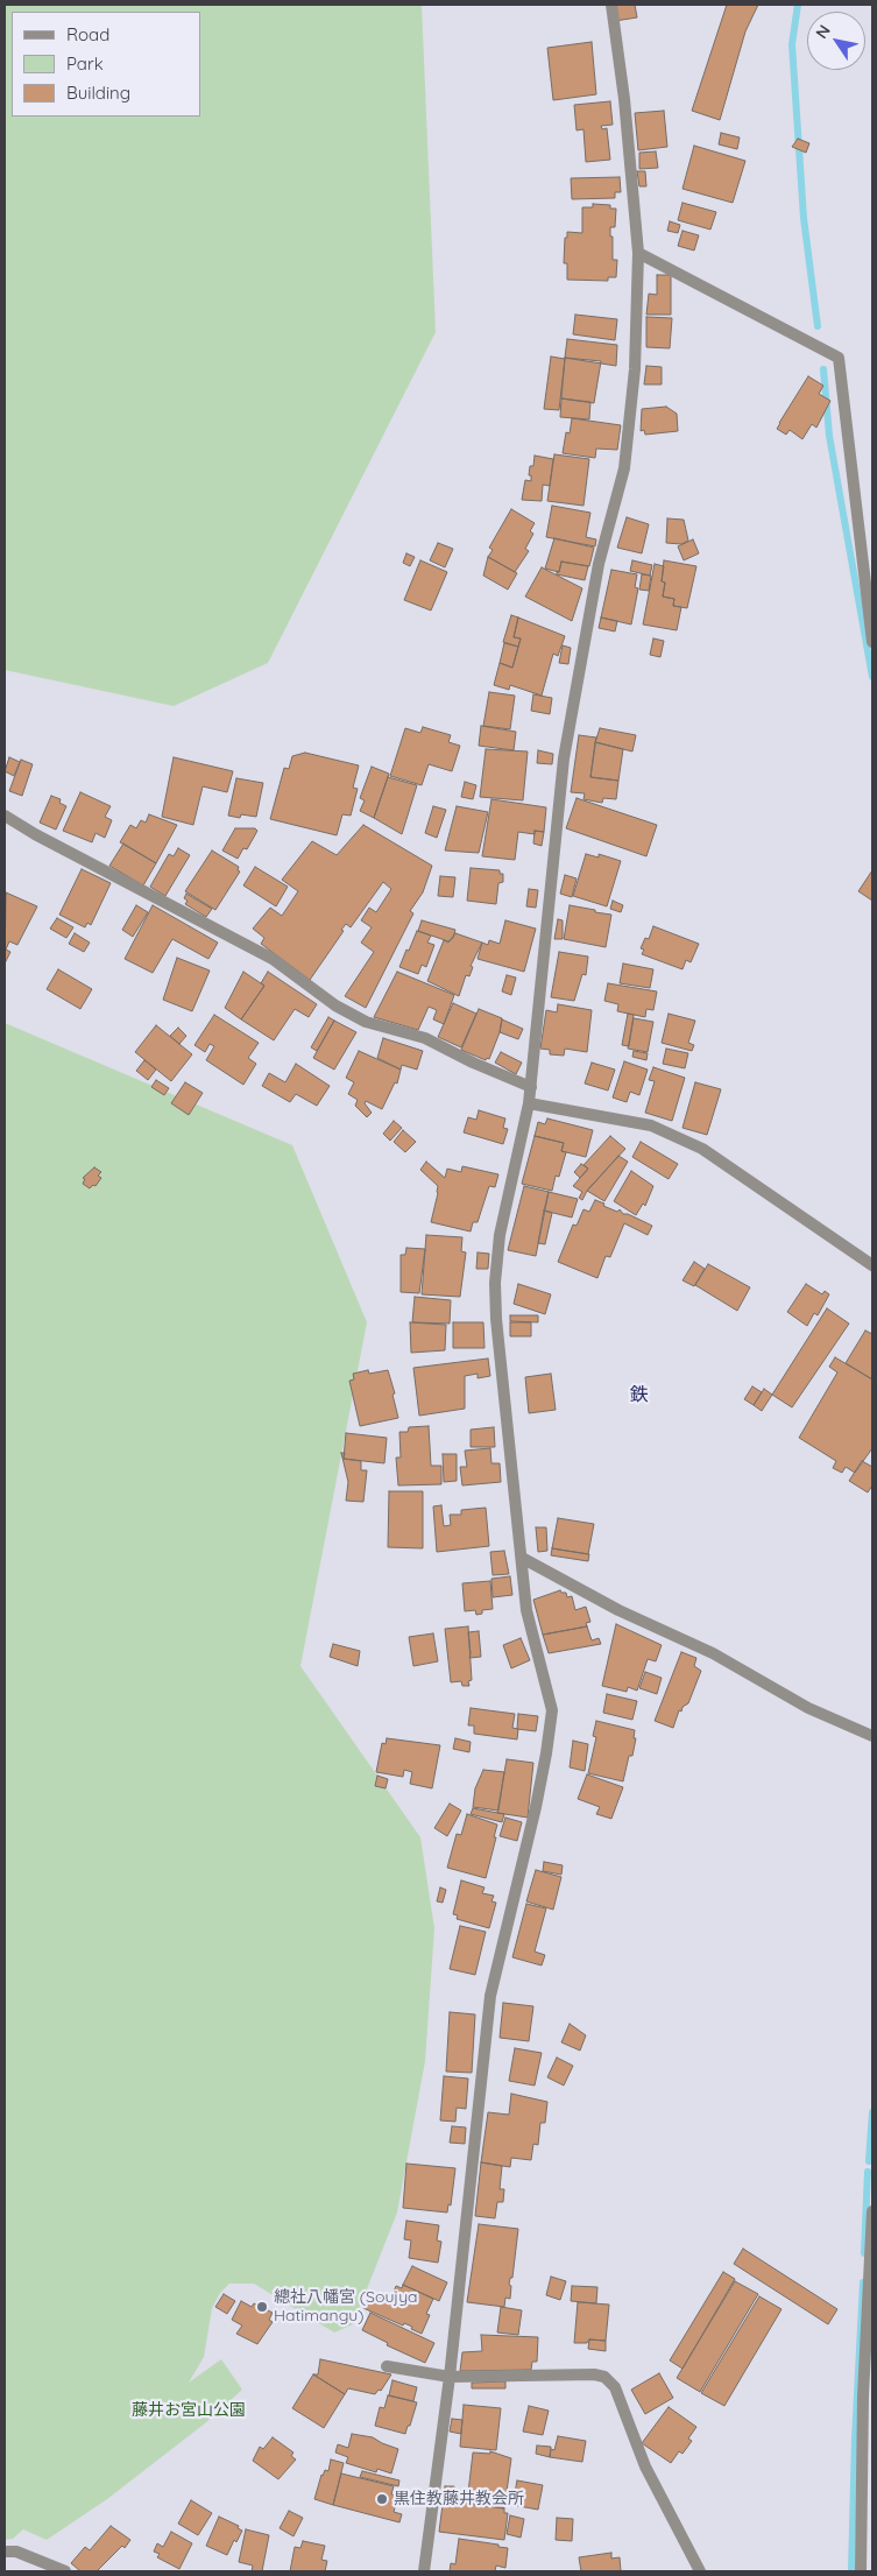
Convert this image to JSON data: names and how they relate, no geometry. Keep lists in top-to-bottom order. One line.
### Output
{"districts":["鉄"],"parks":["藤井お宮山公園"],"places":["總社八幡宮 (Soujya Hatimangu)","黒住教藤井教会所"],"legend":["Road","Park","Building"],"north":"top left"}
